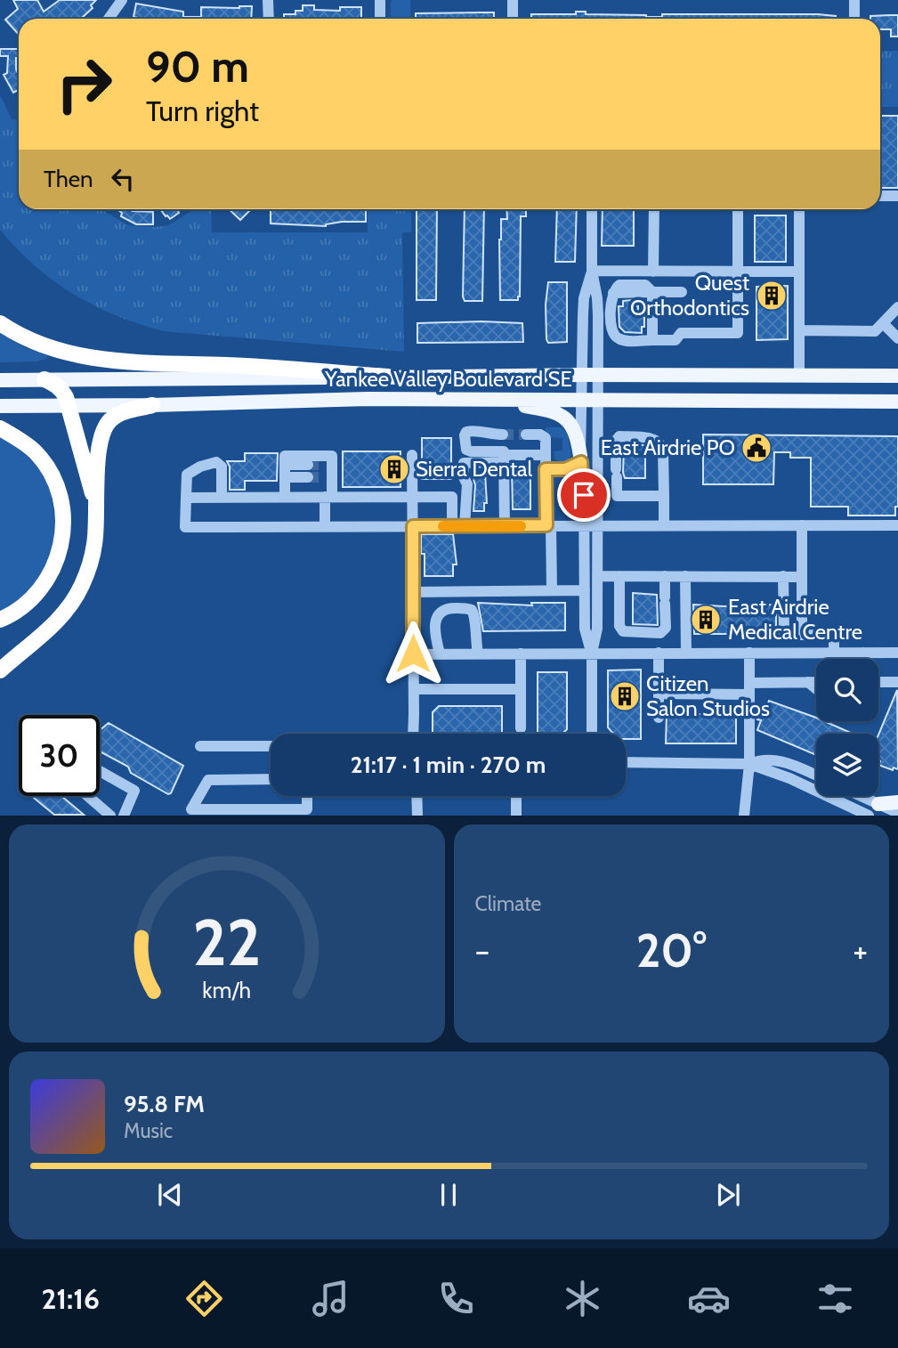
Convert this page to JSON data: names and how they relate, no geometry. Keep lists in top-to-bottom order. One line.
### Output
{"streets":{"main road":["Yankee Valley Boulevard SE"]},"places":{"building":["Quest Orthodontics","Sierra Dental","East Airdrie Medical Centre","Citizen Salon Studios"],"public building":["East Airdrie PO"]},"page":{"turn":["90 m","Turn right"],"then":"Then","limit":"30","trip":"21:17 · 1 min · 270 m","tile":"Climate","heat":["−","20°","+"],"song":["95.8 FM","Music"],"tabs":"21:16","gauge":["22","km/h"]}}
